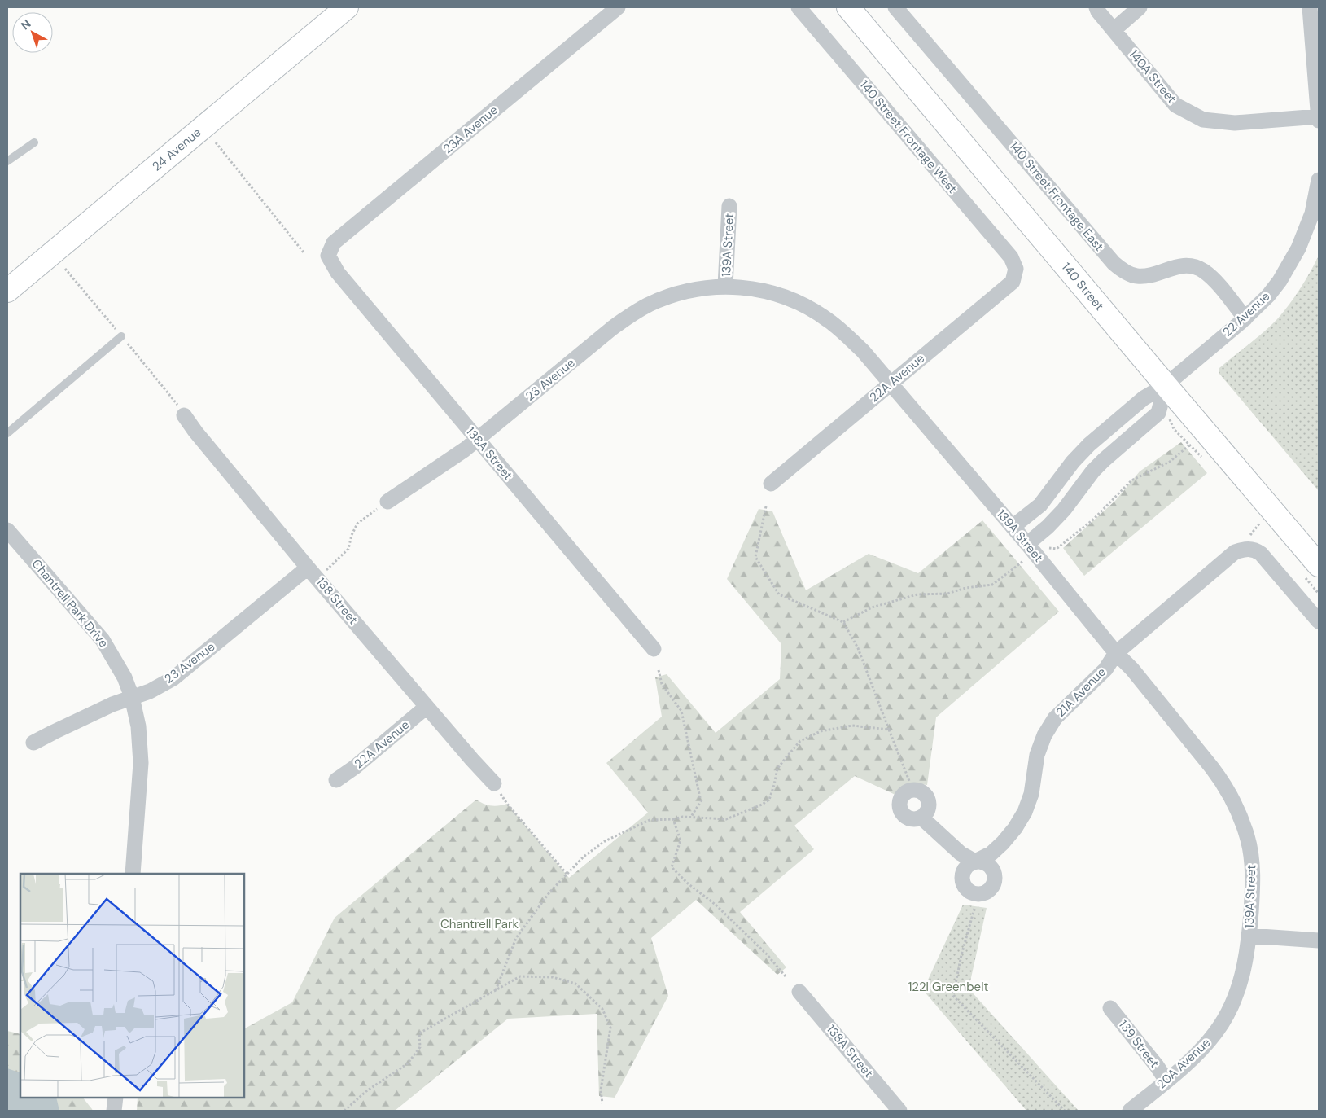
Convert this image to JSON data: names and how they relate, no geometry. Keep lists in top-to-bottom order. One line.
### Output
{"streets":{"main road":["24 Avenue","140 Street"],"street":["140A Street","23A Avenue","140 Street Frontage West","140 Street Frontage East","139A Street","22 Avenue","22A Avenue","23 Avenue","138A Street","138 Street","Chantrell Park Drive","21A Avenue","139 Street","20A Avenue"]},"crossings":[["23A Avenue","138A Street"],["140 Street Frontage West","22A Avenue"],["140 Street Frontage East","22 Avenue"],["139A Street","22 Avenue"],["139A Street","22A Avenue"],["139A Street","23 Avenue"],["139A Street","21A Avenue"],["139A Street","20A Avenue"],["140 Street","22 Avenue"],["22A Avenue","138 Street"],["23 Avenue","138A Street"],["23 Avenue","138 Street"],["23 Avenue","Chantrell Park Drive"],["139 Street","20A Avenue"]],"parks":["Chantrell Park","122l Greenbelt"],"north":"top left"}
